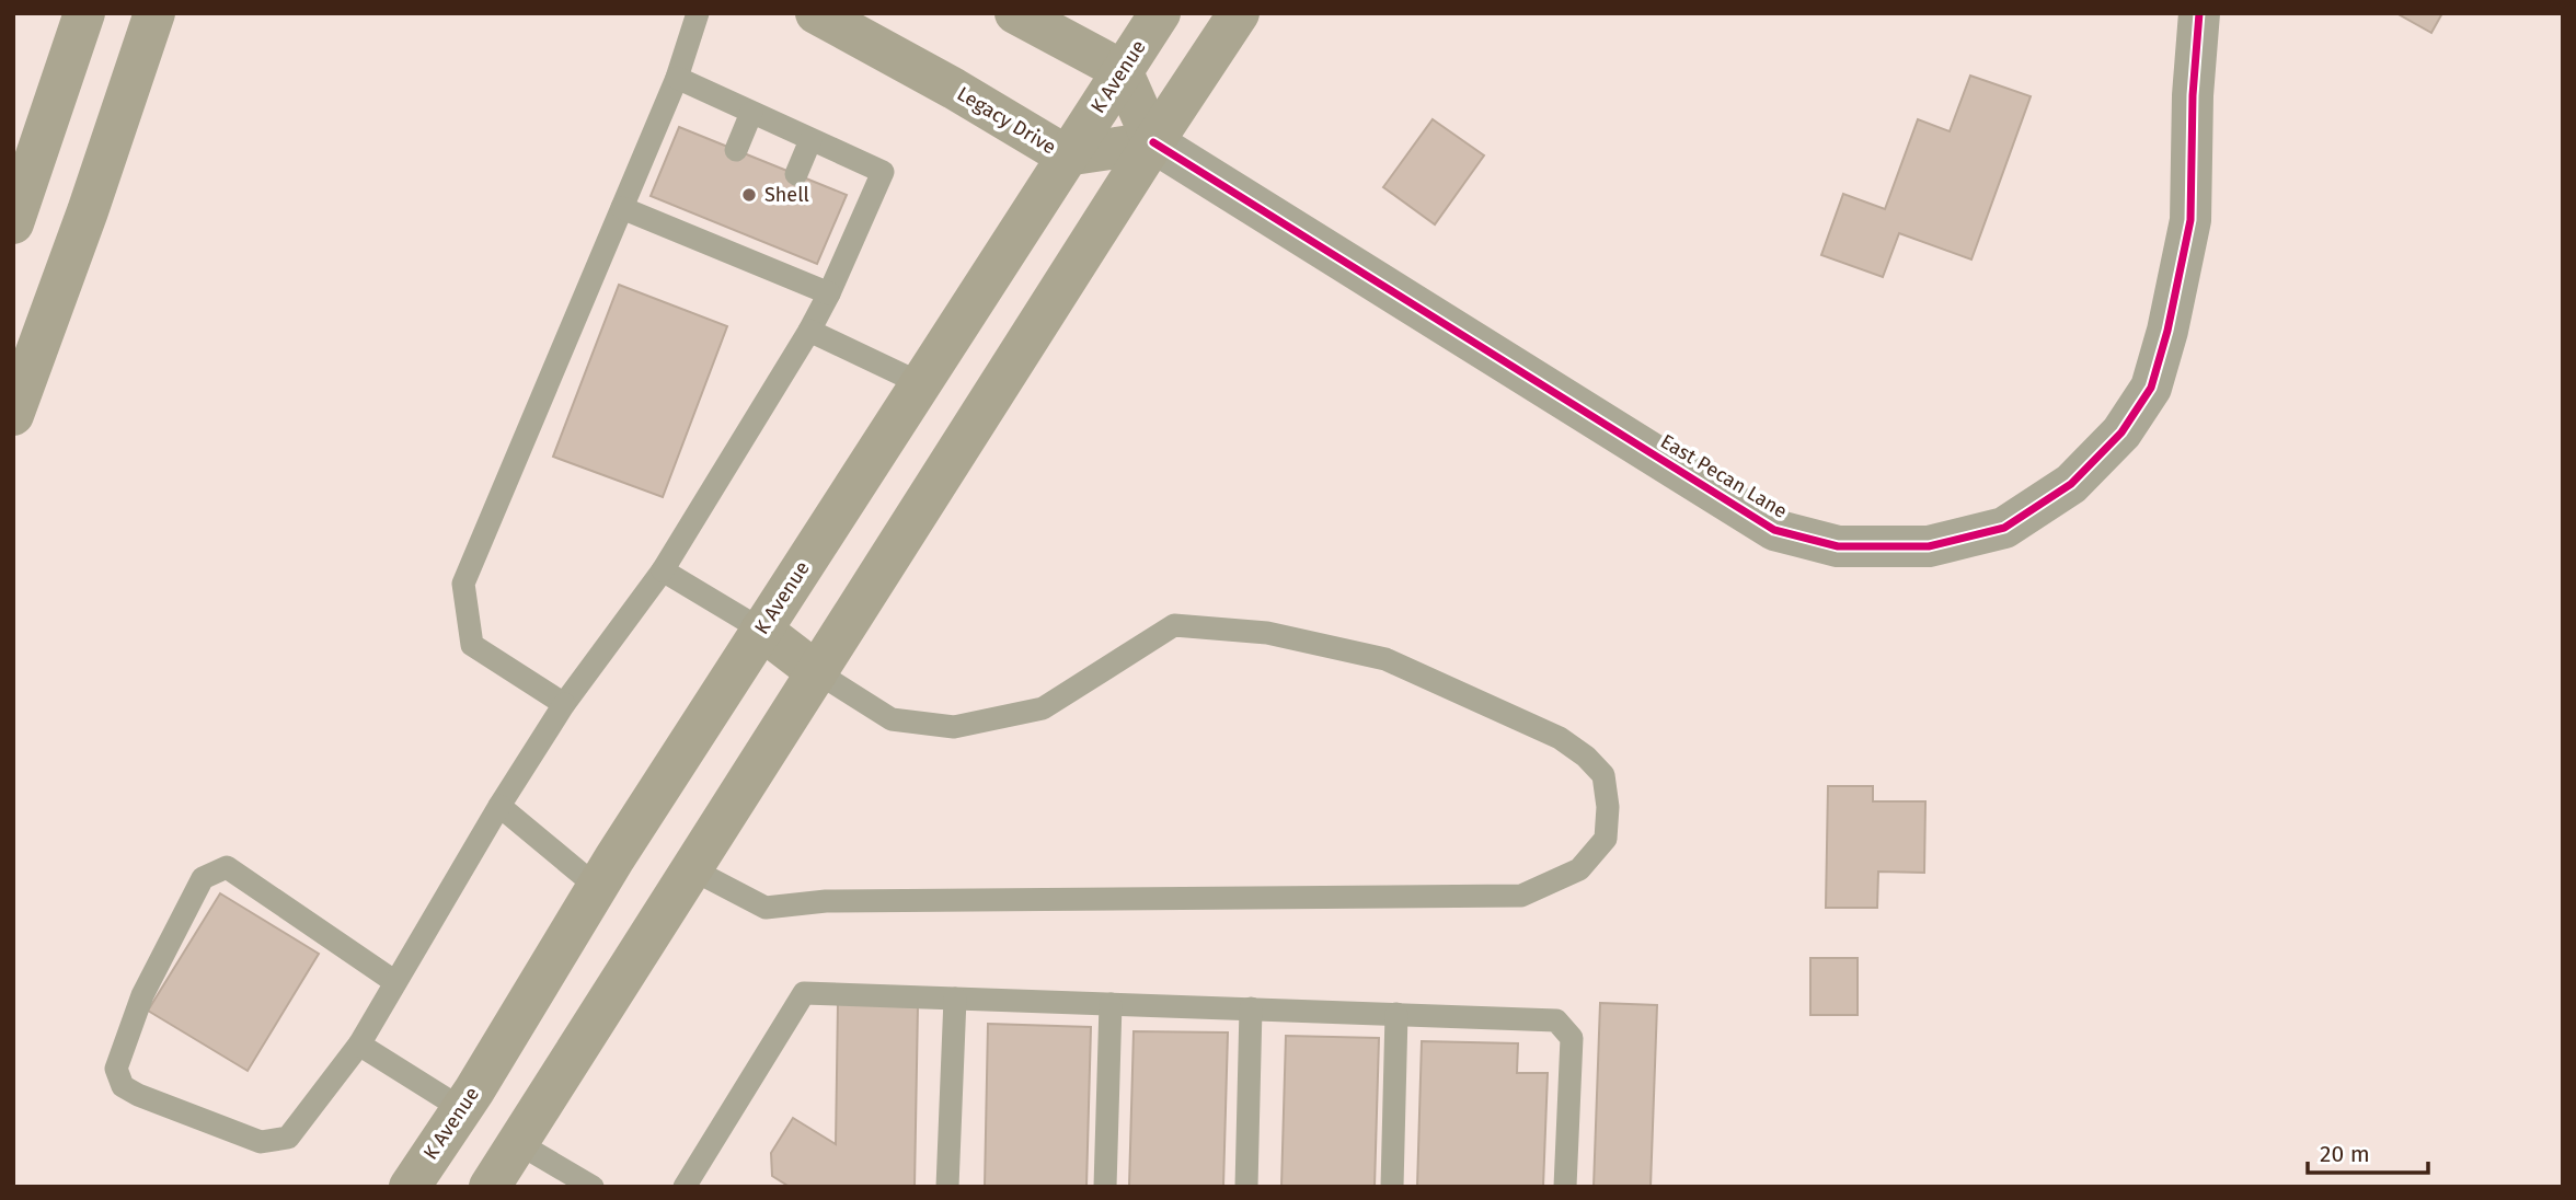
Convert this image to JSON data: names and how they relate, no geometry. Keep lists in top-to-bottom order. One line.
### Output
{"streets":{"main road":["K Avenue","Legacy Drive"],"street":["East Pecan Lane"]},"crossings":[["K Avenue","Legacy Drive"],["Legacy Drive","East Pecan Lane"]],"places":["Shell"],"scale_bar":"20 m"}
